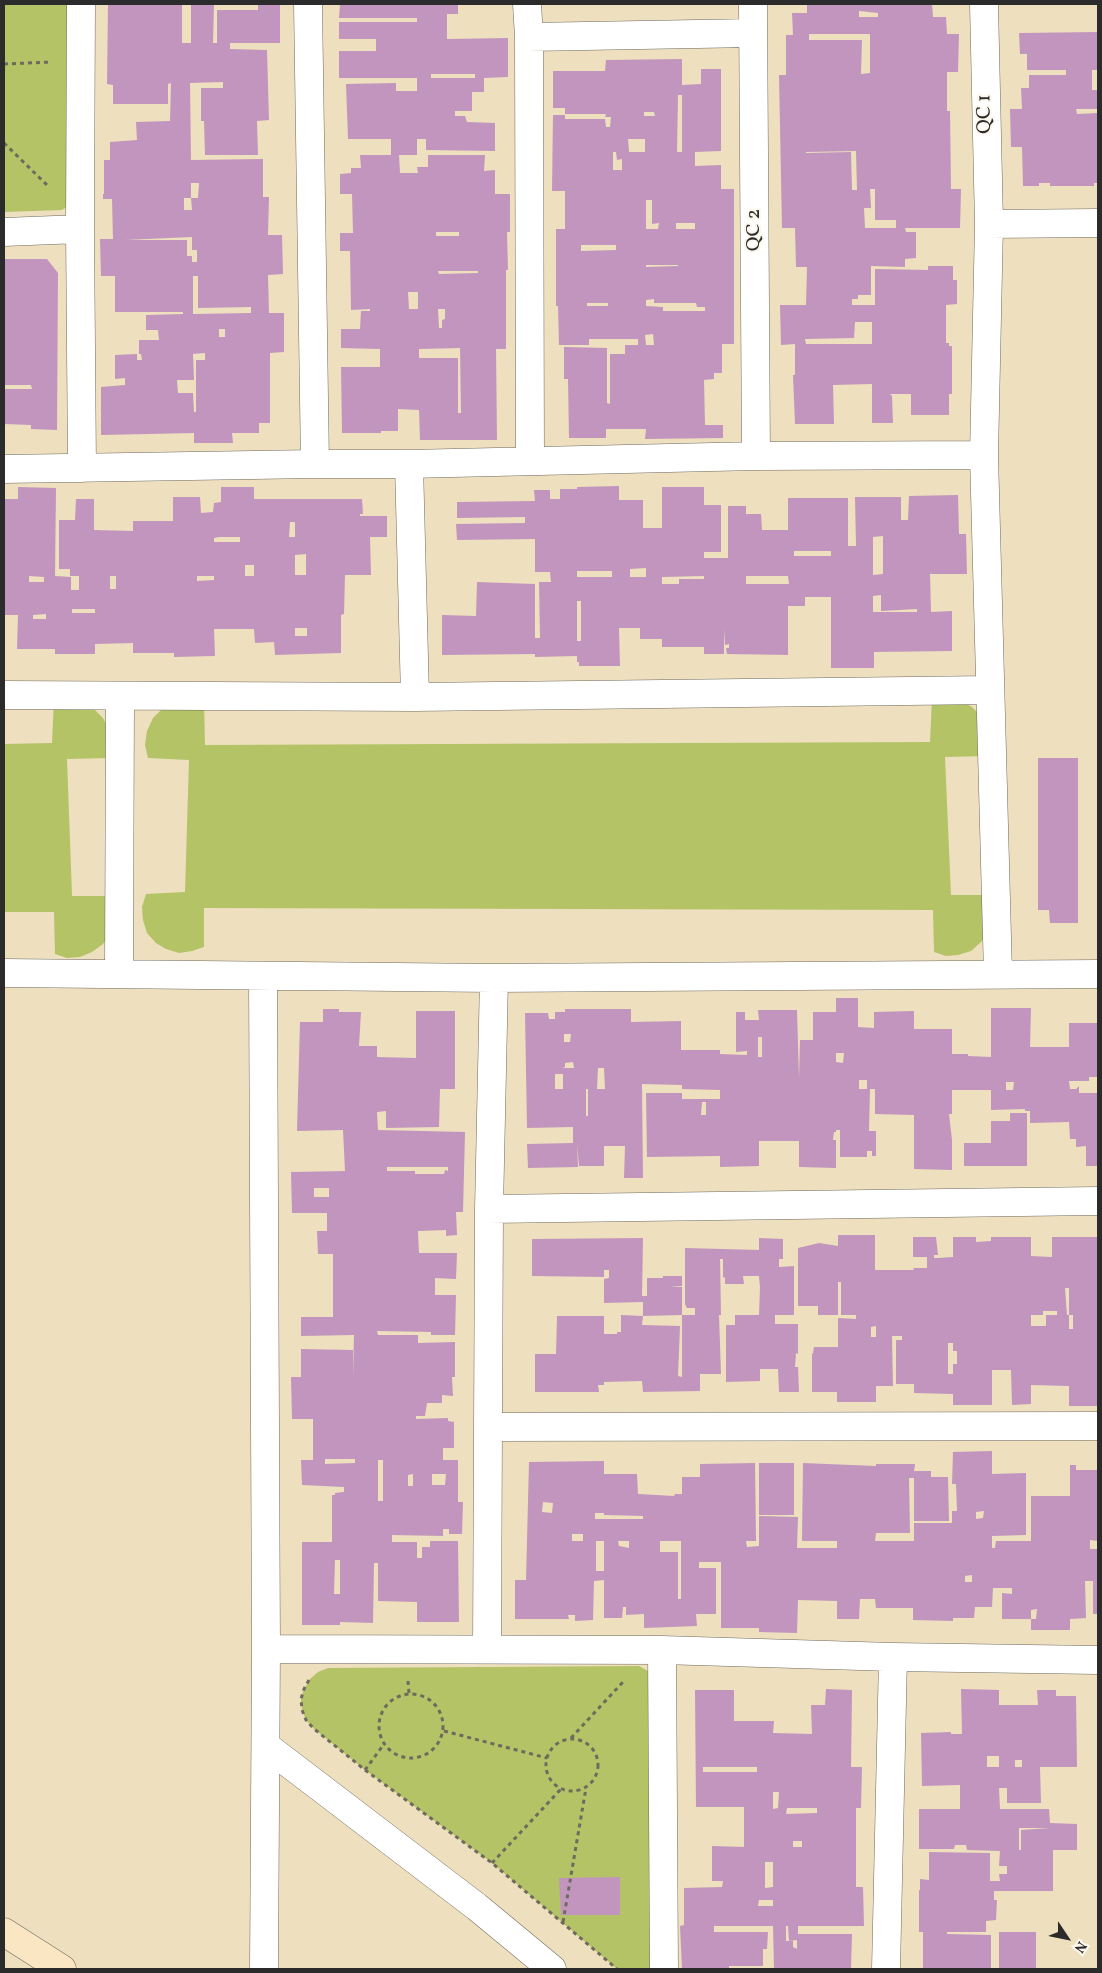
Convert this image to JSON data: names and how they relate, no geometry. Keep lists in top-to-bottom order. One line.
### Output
{"streets":{"street":["QC 1","QC 2"]},"north":"bottom right"}
